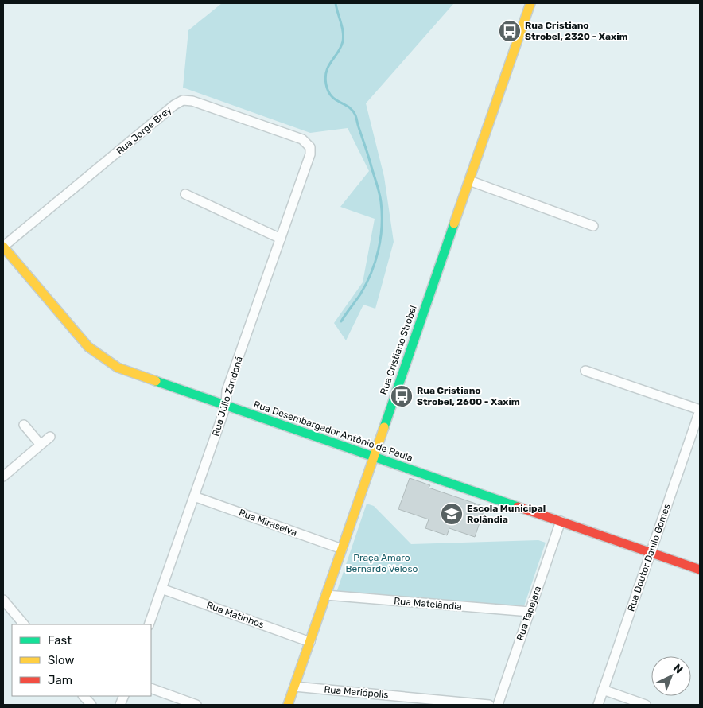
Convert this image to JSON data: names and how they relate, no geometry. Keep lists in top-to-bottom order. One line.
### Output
{"streets":{"main road":["Rua Cristiano Strobel","Rua Desembargador Antônio de Paula"],"street":["Rua Jorge Brey","Rua Júlio Zandoná","Rua Miraselva","Rua Doutor Danilo Gomes","Rua Matelândia","Rua Tapejara","Rua Matinhos","Rua Mariópolis"]},"crossings":[["Rua Jorge Brey","Rua Júlio Zandoná"],["Rua Jorge Brey","Rua Desembargador Antônio de Paula"],["Rua Cristiano Strobel","Rua Desembargador Antônio de Paula"],["Rua Cristiano Strobel","Rua Miraselva"],["Rua Cristiano Strobel","Rua Matelândia"],["Rua Cristiano Strobel","Rua Matinhos"],["Rua Cristiano Strobel","Rua Mariópolis"],["Rua Júlio Zandoná","Rua Desembargador Antônio de Paula"],["Rua Júlio Zandoná","Rua Miraselva"],["Rua Júlio Zandoná","Rua Matinhos"],["Rua Desembargador Antônio de Paula","Rua Doutor Danilo Gomes"],["Rua Desembargador Antônio de Paula","Rua Tapejara"],["Rua Matelândia","Rua Tapejara"]],"parks":["Praça Amaro Bernardo Veloso"],"places":{"bus stop":["Rua Cristiano Strobel, 2320 - Xaxim","Rua Cristiano Strobel, 2600 - Xaxim"],"school or university":["Escola Municipal Rolândia"]},"legend":["Fast","Slow","Jam"],"north":"top right"}
